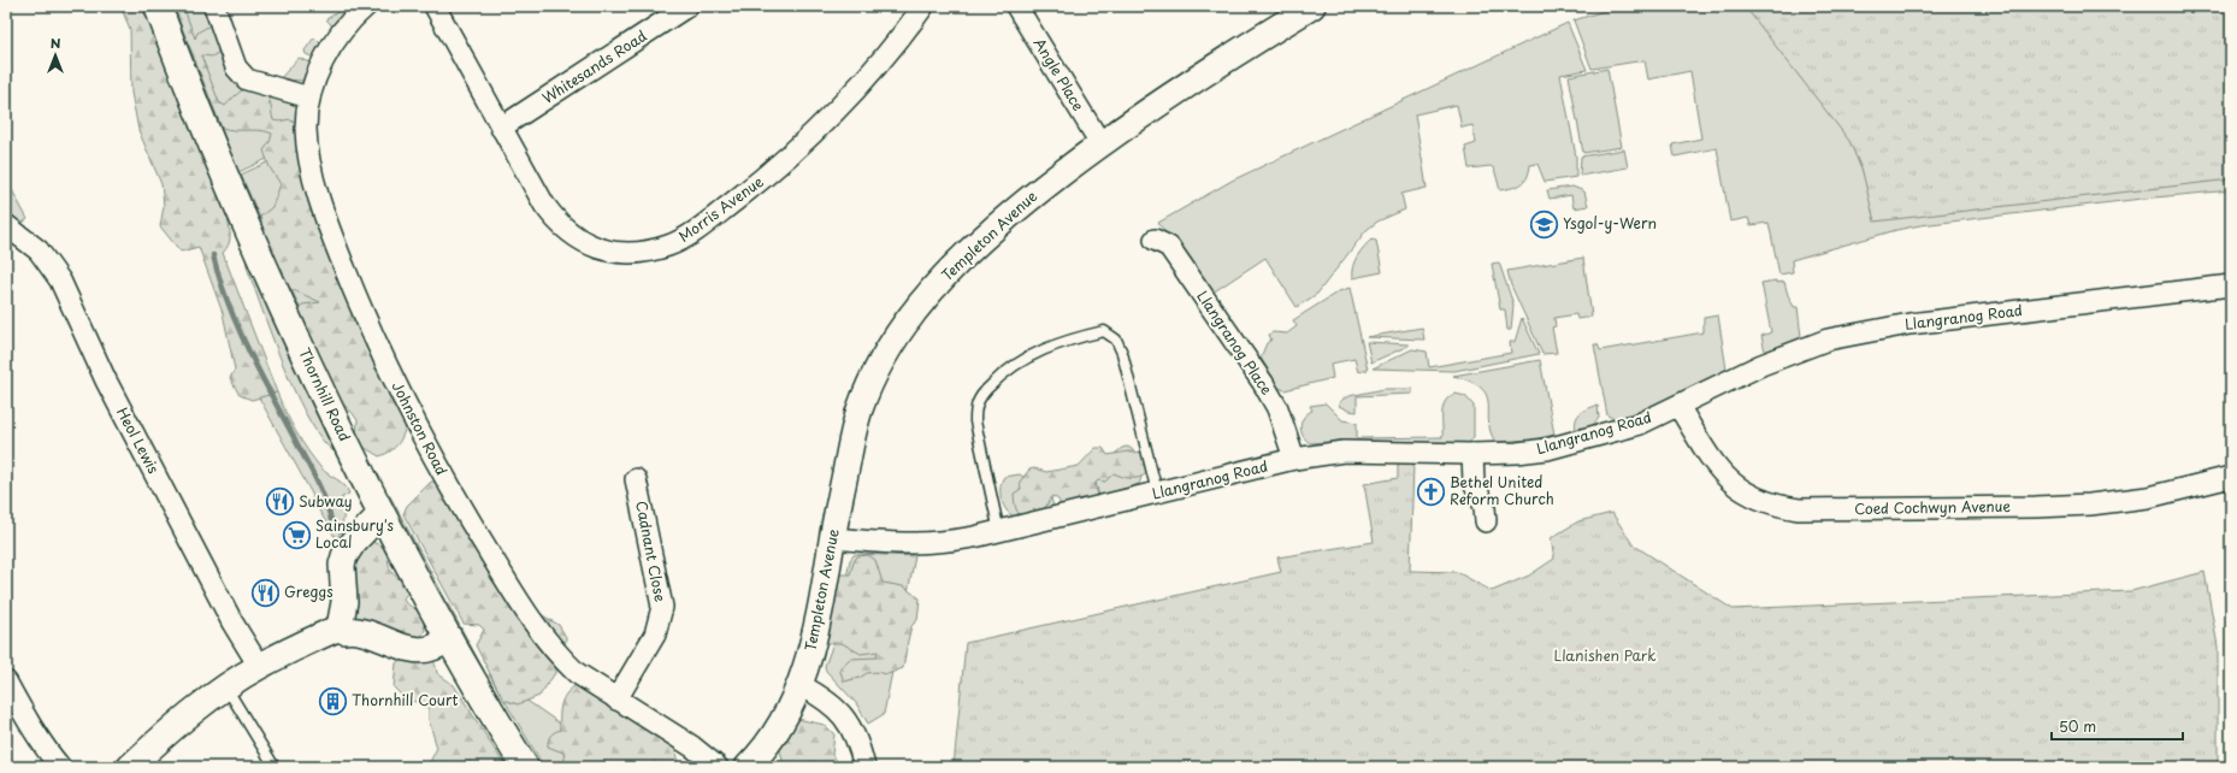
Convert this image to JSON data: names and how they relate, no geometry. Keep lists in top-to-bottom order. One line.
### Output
{"streets":{"main road":["Thornhill Road"],"street":["Whitesands Road","Angle Place","Morris Avenue","Templeton Avenue","Llangranog Road","Llangranog Place","Johnston Road","Heol Lewis","Coed Cochwyn Avenue","Cadnant Close"]},"crossings":[["Whitesands Road","Morris Avenue"],["Angle Place","Templeton Avenue"],["Templeton Avenue","Llangranog Road"],["Llangranog Road","Llangranog Place"],["Llangranog Road","Coed Cochwyn Avenue"],["Johnston Road","Cadnant Close"]],"parks":["Llanishen Park"],"places":{"school or university":["Ysgol-y-Wern"],"church":["Bethel United Reform Church"],"restaurant":["Subway","Greggs"],"supermarket":["Sainsbury's Local"],"building":["Thornhill Court"]},"scale_bar":"50 m","north":"top"}
